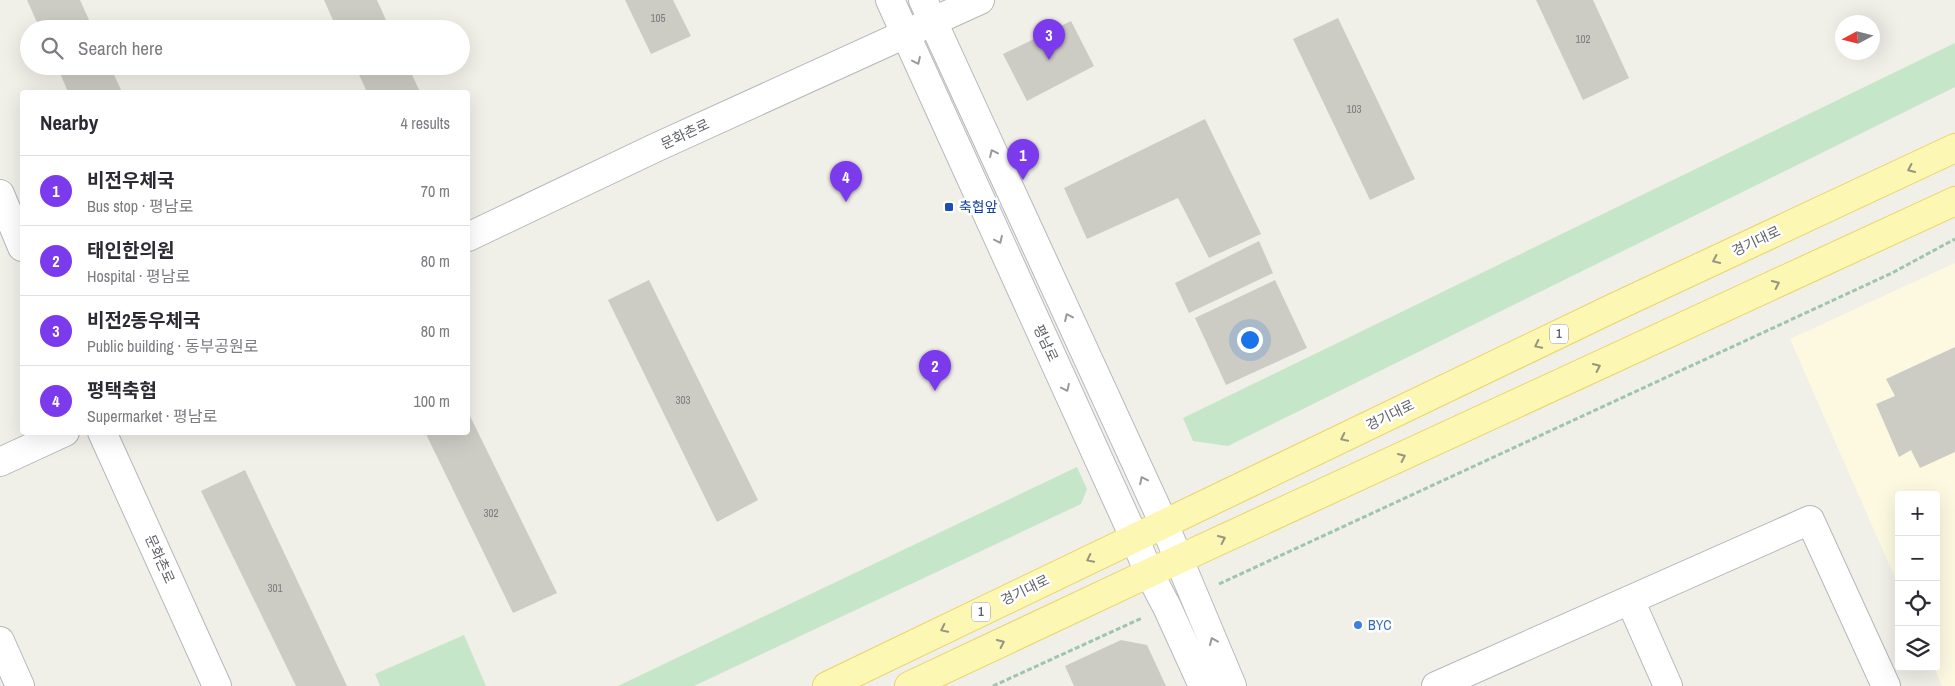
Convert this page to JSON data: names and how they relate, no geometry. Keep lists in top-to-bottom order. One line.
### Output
{"streets":{"main road":["경기대로","1"],"street":["문화촌로","평남로"]},"crossings":[["문화촌로","평남로"],["경기대로","평남로"]],"places":{"transit":["축협앞"],"other":["BYC"]},"house_numbers":["105","102","103","303","302","301"],"north":"left","page":{"pins":["3","1","4","2"],"search":"Search here","heading":["Nearby","4 results"],"list":[{"mark":"1","name":"비전우체국","note":"Bus stop · 평남로","value":"70 m"},{"mark":"2","name":"태인한의원","note":"Hospital · 평남로","value":"80 m"},{"mark":"3","name":"비전2동우체국","note":"Public building · 동부공원로","value":"80 m"},{"mark":"4","name":"평택축협","note":"Supermarket · 평남로","value":"100 m"}],"map_buttons":["+","−"]}}
